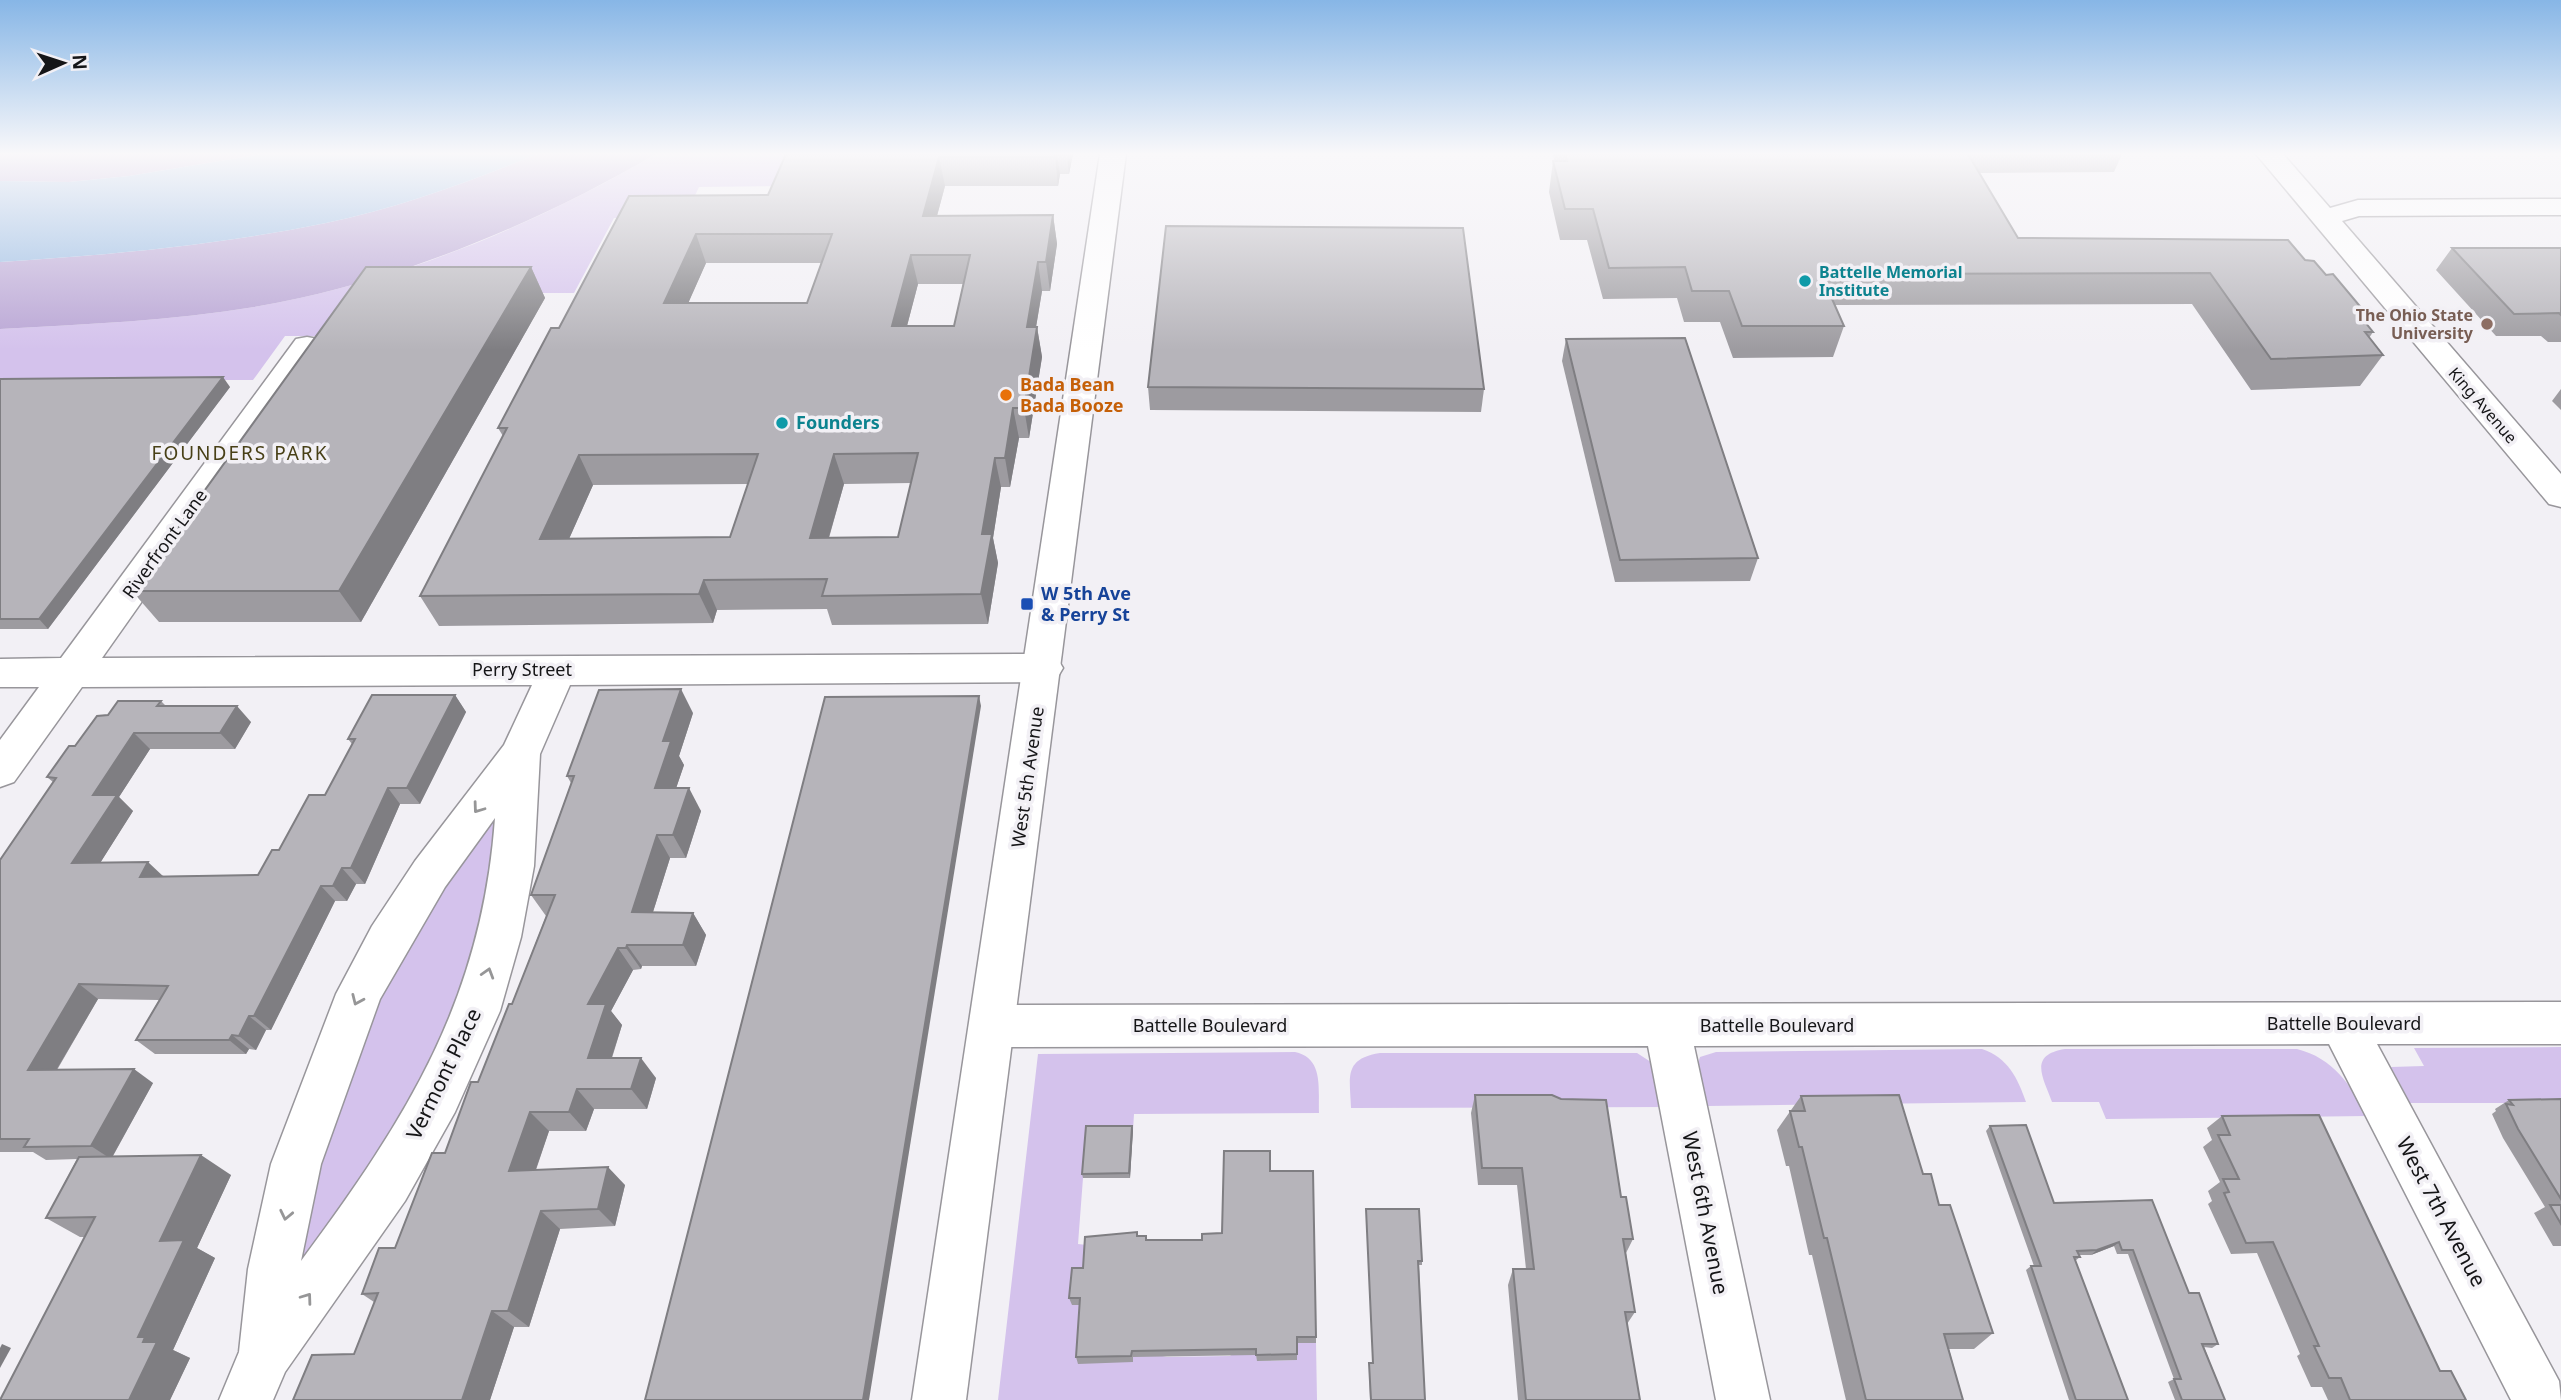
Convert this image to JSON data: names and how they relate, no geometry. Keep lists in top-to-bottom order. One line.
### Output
{"streets":{"street":["King Avenue","Riverfront Lane","Perry Street","West 5th Avenue","Battelle Boulevard","Vermont Place","West 7th Avenue","West 6th Avenue"]},"crossings":[["Riverfront Lane","Perry Street"],["Perry Street","West 5th Avenue"],["Perry Street","Vermont Place"],["West 5th Avenue","Battelle Boulevard"],["Battelle Boulevard","West 7th Avenue"],["Battelle Boulevard","West 6th Avenue"]],"districts":["FOUNDERS PARK"],"places":{"other":["Battelle Memorial Institute","The Ohio State University","Bada Bean Bada Booze","Founders"],"transit":["W 5th Ave & Perry St"]},"north":"right"}
